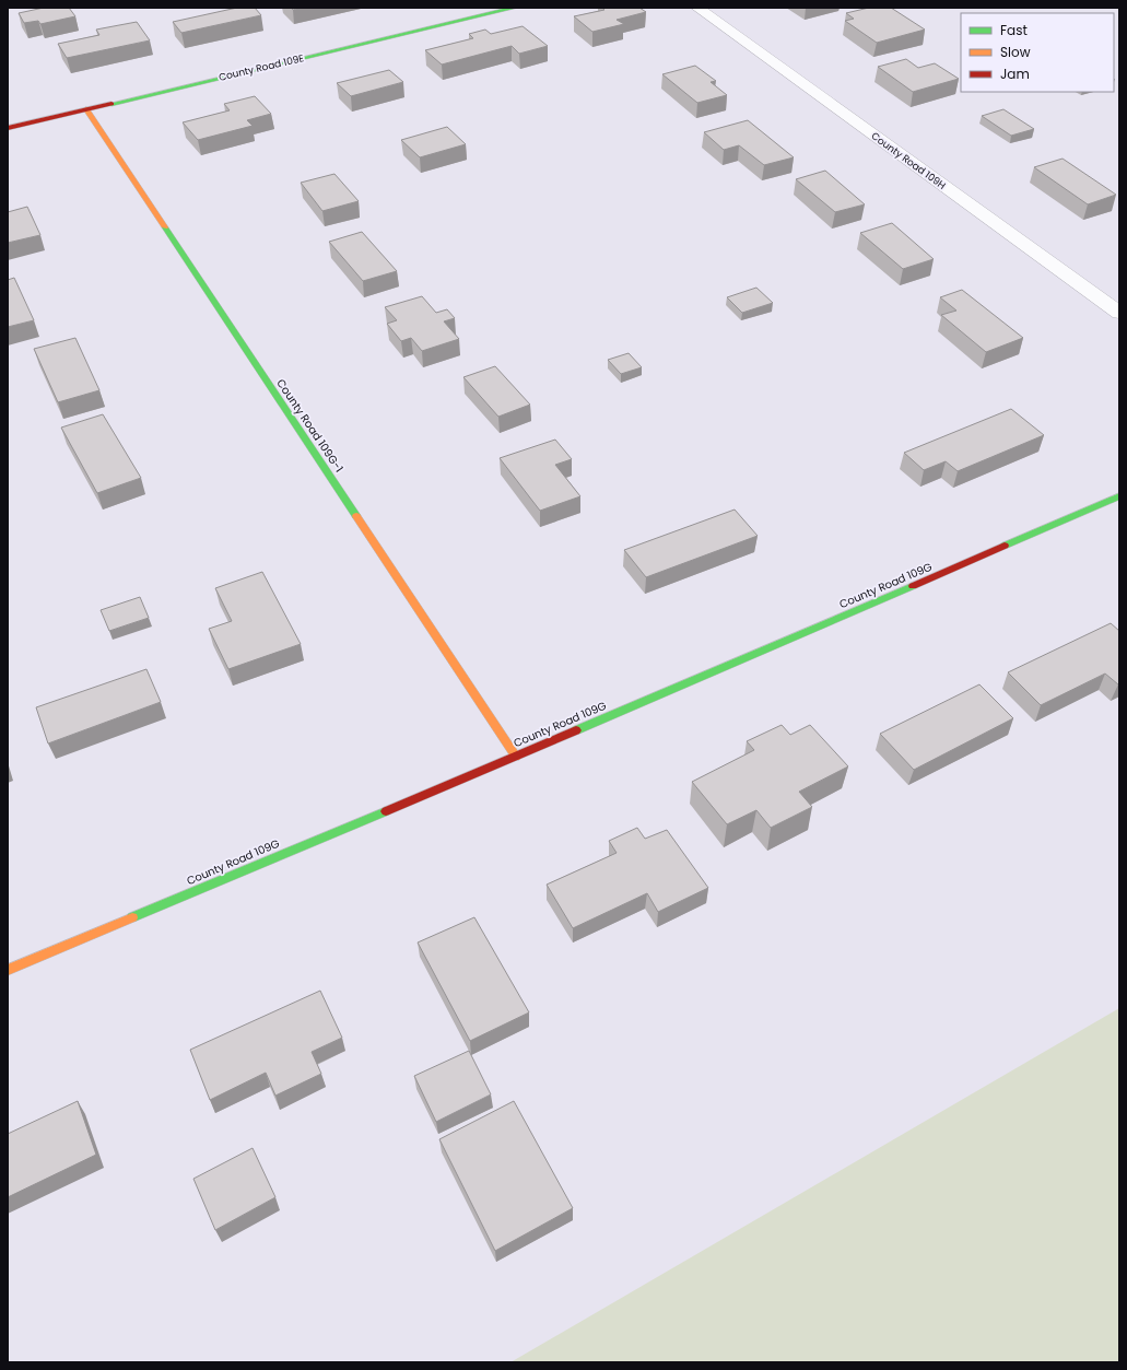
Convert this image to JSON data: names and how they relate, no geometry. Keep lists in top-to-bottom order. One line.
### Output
{"streets":{"street":["County Road 109E","County Road 109H","County Road 109G-1","County Road 109G"]},"crossings":[["County Road 109E","County Road 109G-1"],["County Road 109G-1","County Road 109G"]],"legend":["Fast","Slow","Jam"]}
